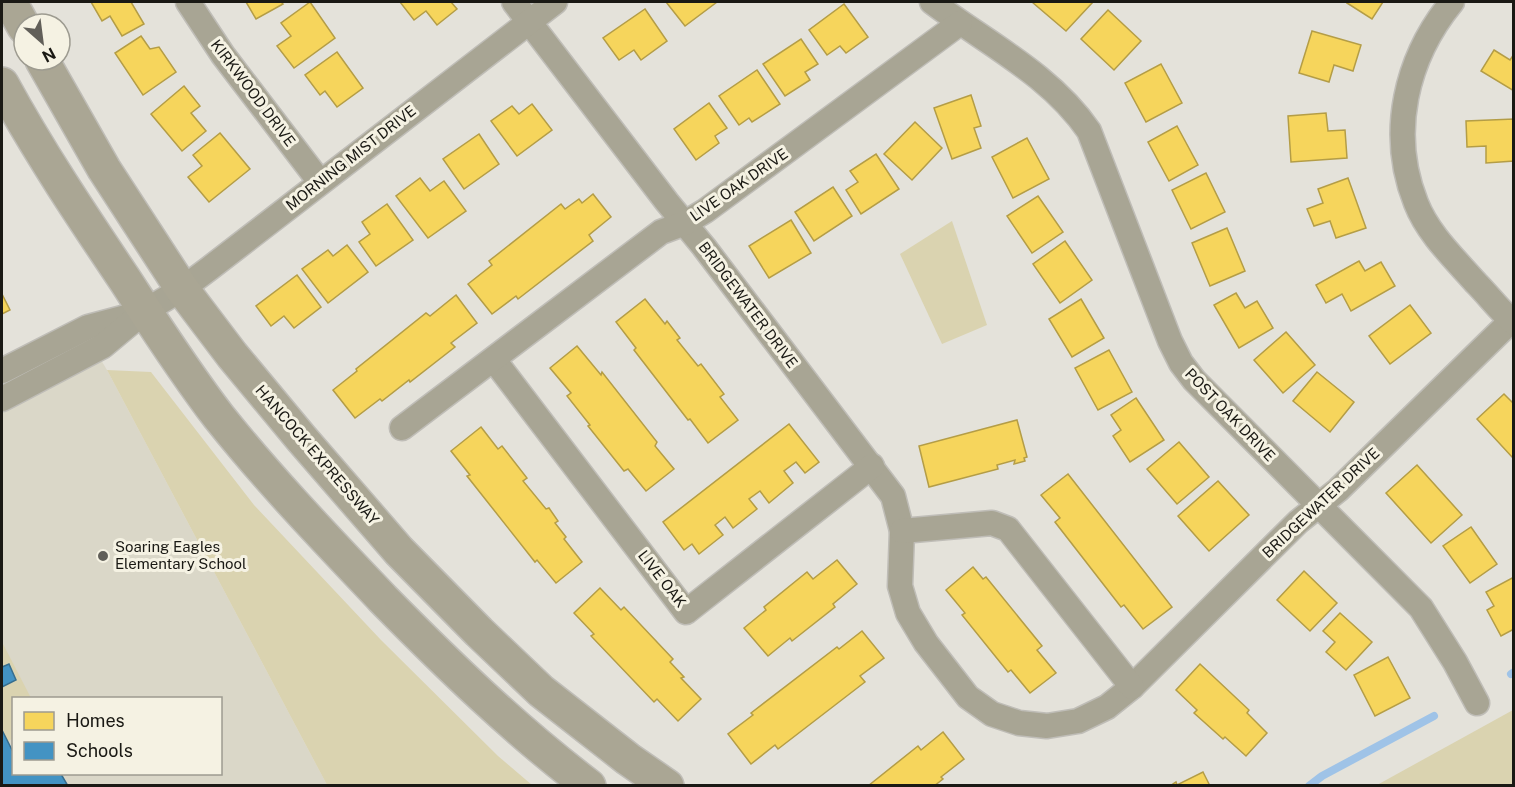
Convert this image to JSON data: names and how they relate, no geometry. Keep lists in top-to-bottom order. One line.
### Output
{"streets":{"main road":["HANCOCK EXPRESSWAY"],"street":["KIRKWOOD DRIVE","MORNING MIST DRIVE","LIVE OAK DRIVE","BRIDGEWATER DRIVE","POST OAK DRIVE","LIVE OAK"]},"crossings":[["KIRKWOOD DRIVE","MORNING MIST DRIVE"],["MORNING MIST DRIVE","BRIDGEWATER DRIVE"],["MORNING MIST DRIVE","HANCOCK EXPRESSWAY"],["LIVE OAK DRIVE","BRIDGEWATER DRIVE"],["LIVE OAK DRIVE","POST OAK DRIVE"],["LIVE OAK DRIVE","LIVE OAK"],["BRIDGEWATER DRIVE","POST OAK DRIVE"],["BRIDGEWATER DRIVE","LIVE OAK"]],"places":["Soaring Eagles Elementary School"],"legend":["Homes","Schools"],"north":"bottom right"}
